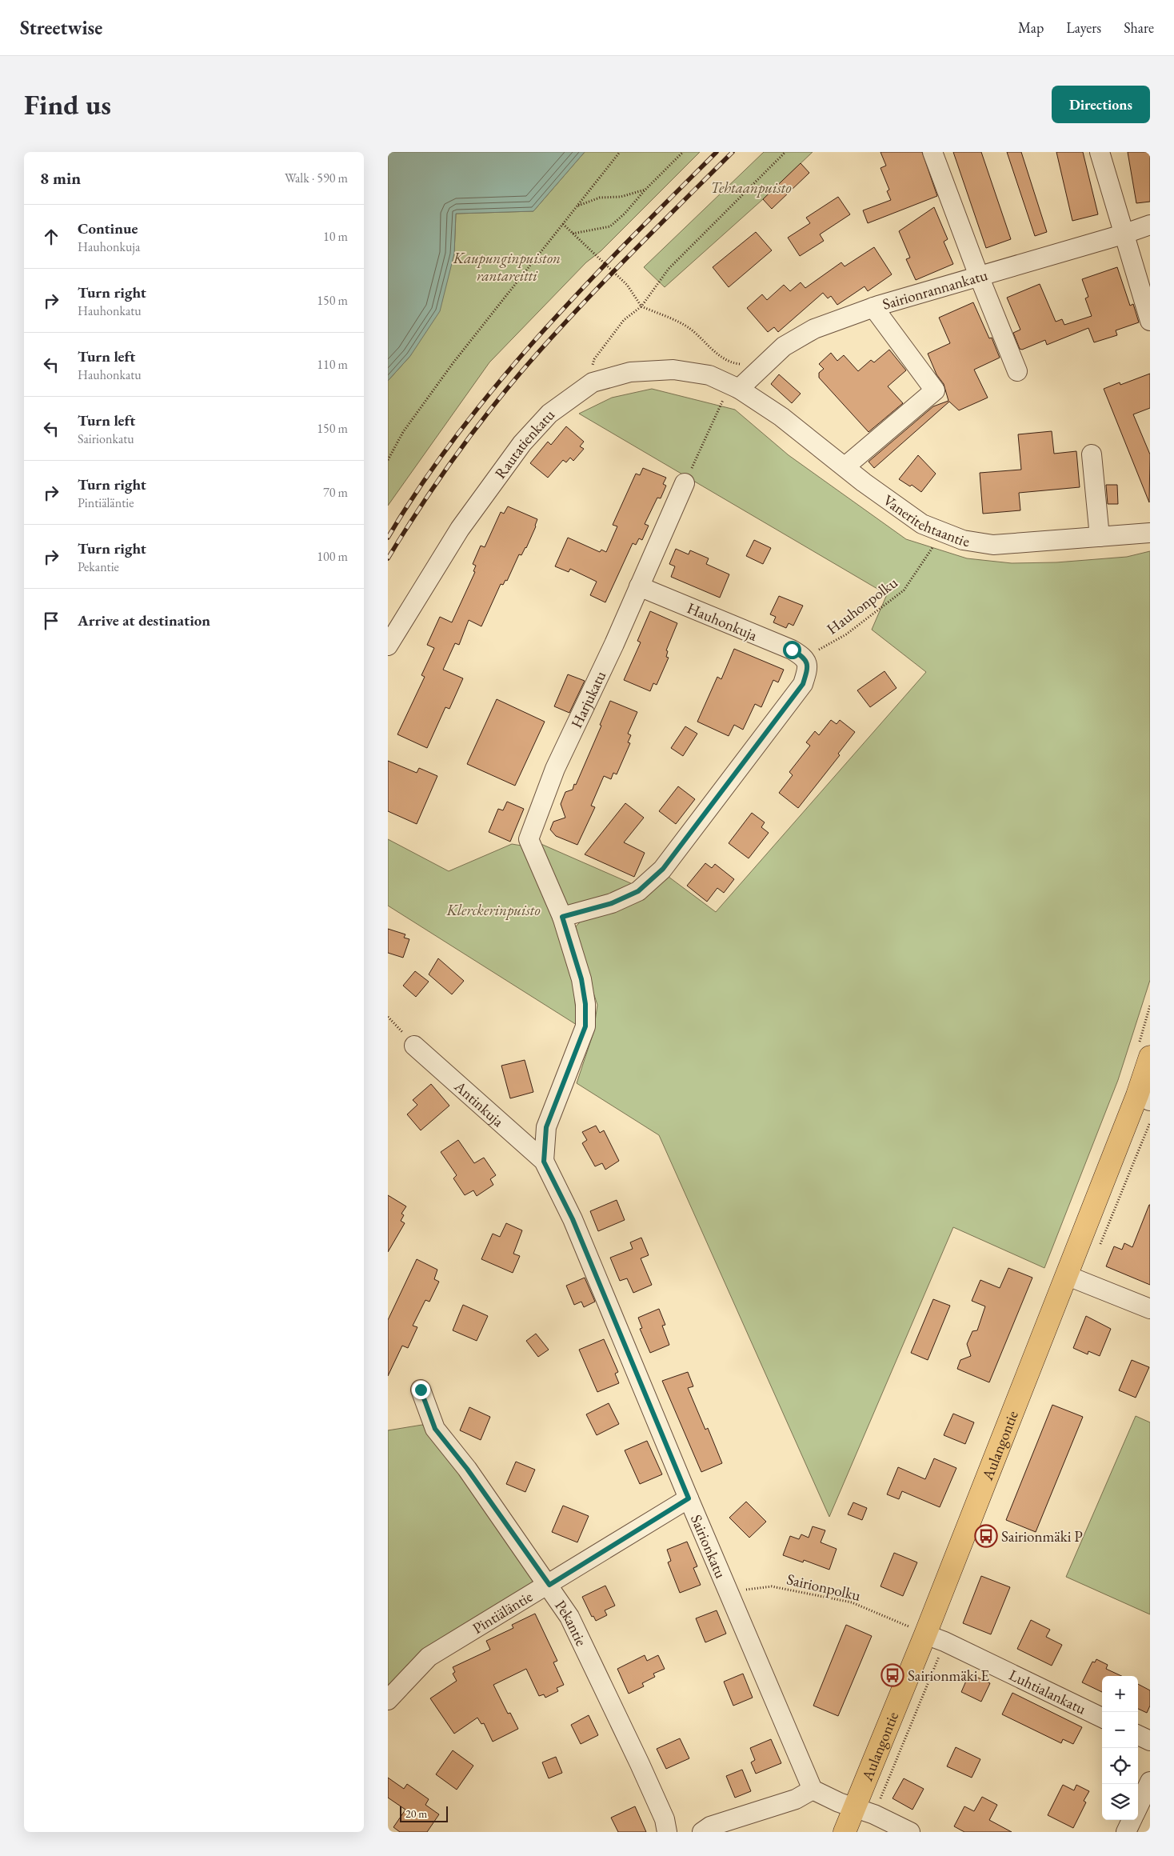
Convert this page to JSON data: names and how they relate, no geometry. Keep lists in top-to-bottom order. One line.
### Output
{"streets":{"main road":["Aulangontie"],"street":["Sairionrannankatu","Rautatienkatu","Vaneritehtaantie","Hauhonkuja","Harjukatu","Antinkuja","Sairionkatu","Pintiäläntie","Pekantie","Luhtialankatu"],"path":["Hauhonpolku","Sairionpolku"]},"crossings":[["Sairionrannankatu","Rautatienkatu"],["Sairionrannankatu","Vaneritehtaantie"],["Rautatienkatu","Vaneritehtaantie"],["Hauhonpolku","Hauhonkuja"],["Hauhonkuja","Harjukatu"],["Harjukatu","Antinkuja"],["Harjukatu","Sairionkatu"],["Antinkuja","Sairionkatu"],["Aulangontie","Sairionpolku"],["Aulangontie","Luhtialankatu"],["Sairionkatu","Sairionpolku"],["Sairionkatu","Pintiäläntie"],["Sairionpolku","Luhtialankatu"],["Pintiäläntie","Pekantie"]],"parks":["Tehtaanpuisto","Kaupunginpuiston rantareitti","Klerckerinpuisto"],"places":{"bus stop":["Sairionmäki P","Sairionmäki E"]},"scale_bar":"20 m","page":{"header":"Streetwise","nav":["Map","Layers","Share"],"buttons":"Directions","title":"Find us","heading":["8 min","Walk · 590 m"],"list":[["Continue","Hauhonkuja","10 m"],["Turn right","Hauhonkatu","150 m"],["Turn left","Hauhonkatu","110 m"],["Turn left","Sairionkatu","150 m"],["Turn right","Pintiäläntie","70 m"],["Turn right","Pekantie","100 m"],"Arrive at destination"],"map_buttons":["+","−"],"scale":"20 m"}}
